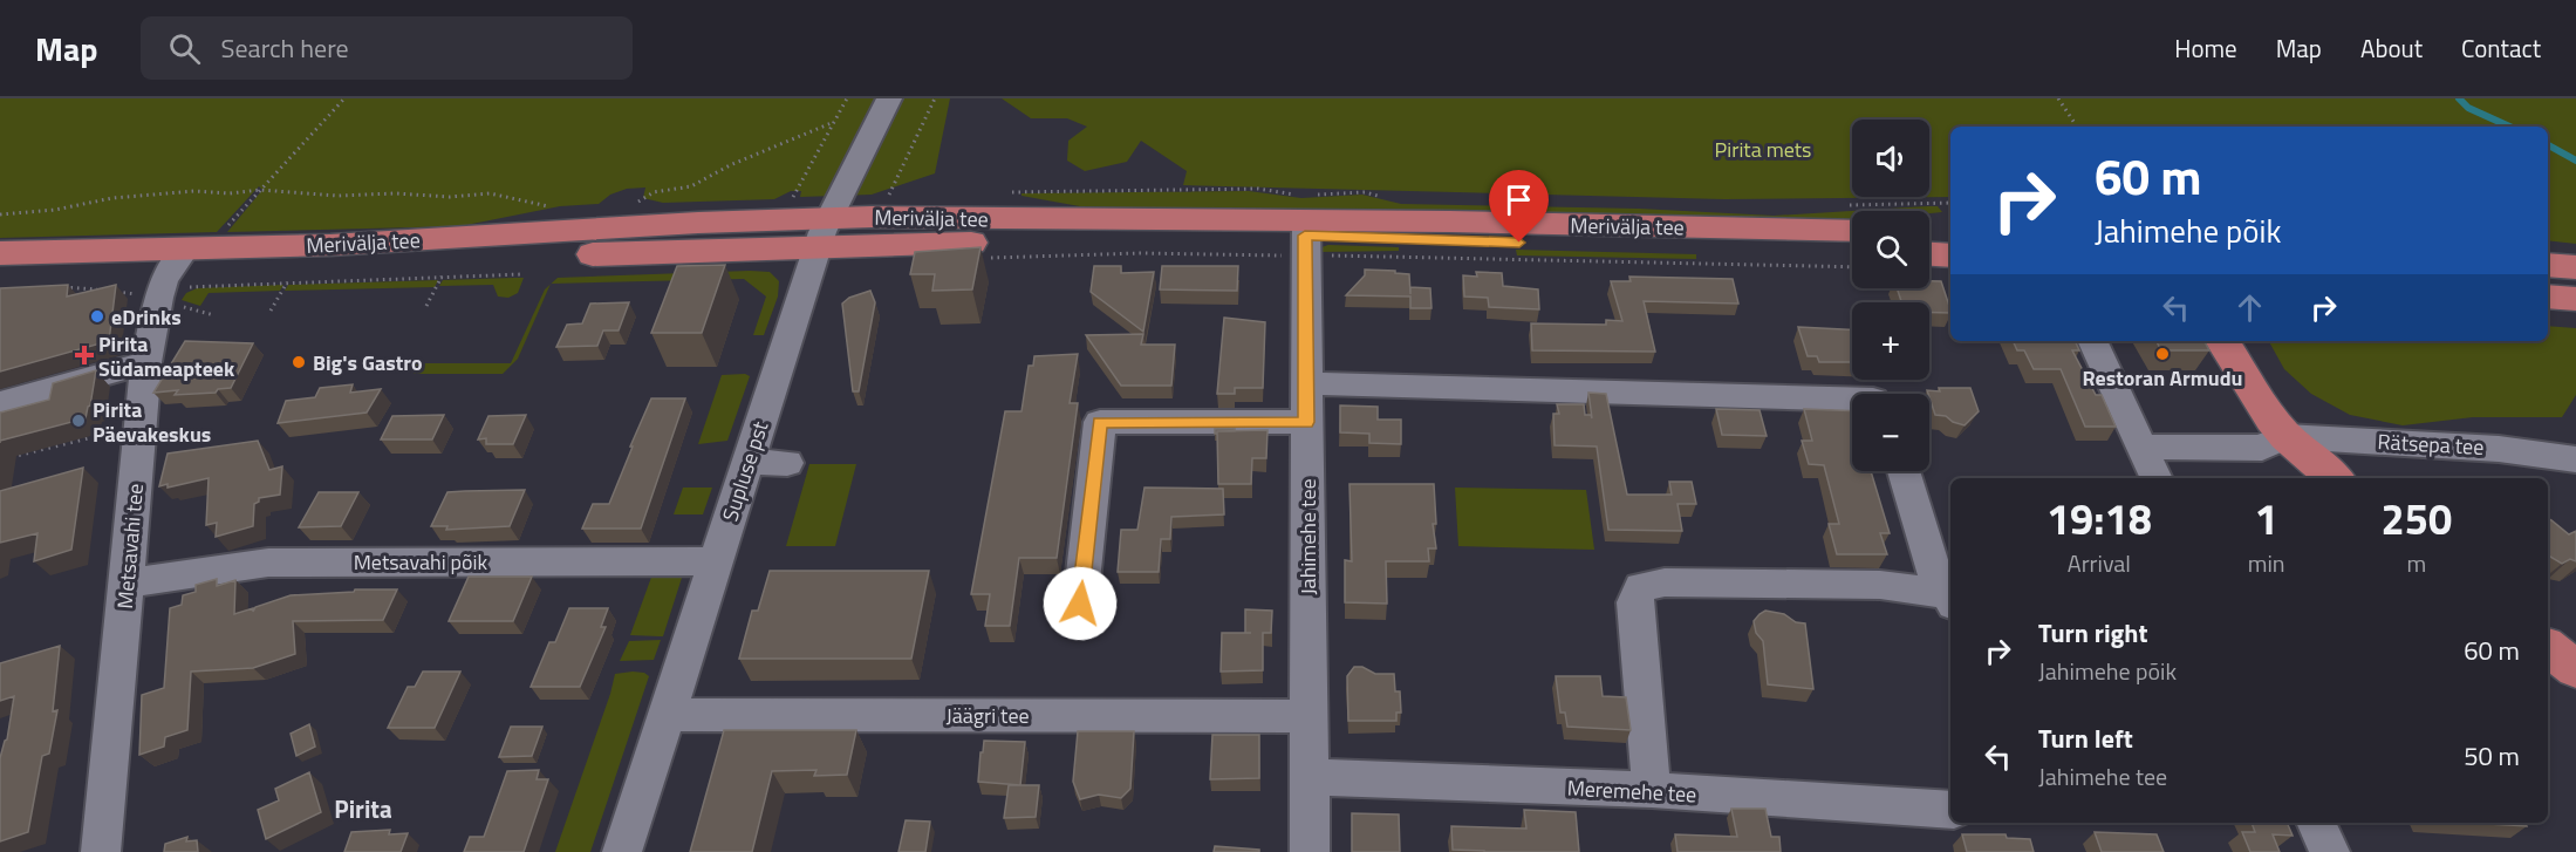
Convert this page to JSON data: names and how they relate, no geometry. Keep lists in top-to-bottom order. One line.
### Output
{"streets":{"main road":["Merivälja tee"],"street":["Rätsepa tee","Supluse pst","Jahimehe tee","Metsavahi tee","Metsavahi põik","Jäägri tee","Meremehe tee"]},"crossings":[["Merivälja tee","Supluse pst"],["Merivälja tee","Jahimehe tee"],["Merivälja tee","Metsavahi tee"],["Supluse pst","Metsavahi põik"],["Supluse pst","Jäägri tee"],["Jahimehe tee","Jäägri tee"],["Jahimehe tee","Meremehe tee"],["Metsavahi tee","Metsavahi põik"]],"districts":["Pirita"],"parks":["Pirita mets"],"places":{"other":["eDrinks","Restoran Armudu","Big's Gastro","Pirita Päevakeskus"],"health":["Pirita Südameapteek"]},"page":{"header":"Map","search":"Search here","nav":["Home","Map","About","Contact"],"map_buttons":["+","−"],"turn":["60 m","Jahimehe põik"],"eta":["19:18","Arrival","1","min","250","m"],"list":[{"name":"Turn right","note":"Jahimehe põik","value":"60 m"},{"name":"Turn left","note":"Jahimehe tee","value":"50 m"}]}}
